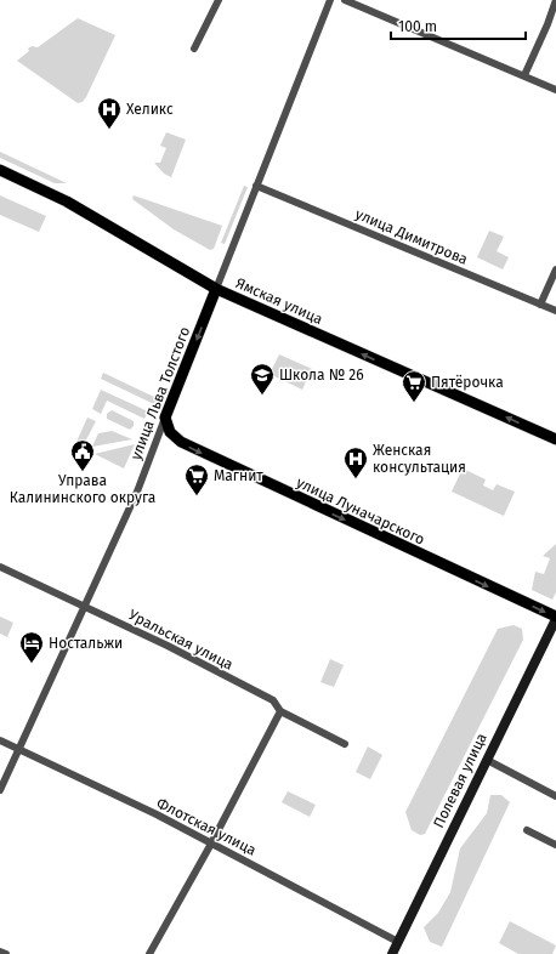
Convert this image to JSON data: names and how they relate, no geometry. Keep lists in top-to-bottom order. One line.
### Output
{"streets":{"main road":["Ямская улица","улица Льва Толстого","улица Луначарского"],"street":["улица Димитрова","Уральская улица","Полевая улица","Флотская улица"]},"crossings":[["улица Димитрова","улица Льва Толстого"],["Ямская улица","улица Льва Толстого"],["улица Льва Толстого","улица Луначарского"],["улица Льва Толстого","Уральская улица"],["улица Льва Толстого","Флотская улица"],["улица Луначарского","Полевая улица"],["Полевая улица","Флотская улица"]],"one_way":["Ямская улица","улица Луначарского"],"places":{"hospital":["Хеликс","Женская консультация"],"school or university":["Школа № 26"],"supermarket":["Пятёрочка","Магнит"],"public building":["Управа Калининского округа"],"hotel":["Ностальжи"]},"scale_bar":"100 m"}
